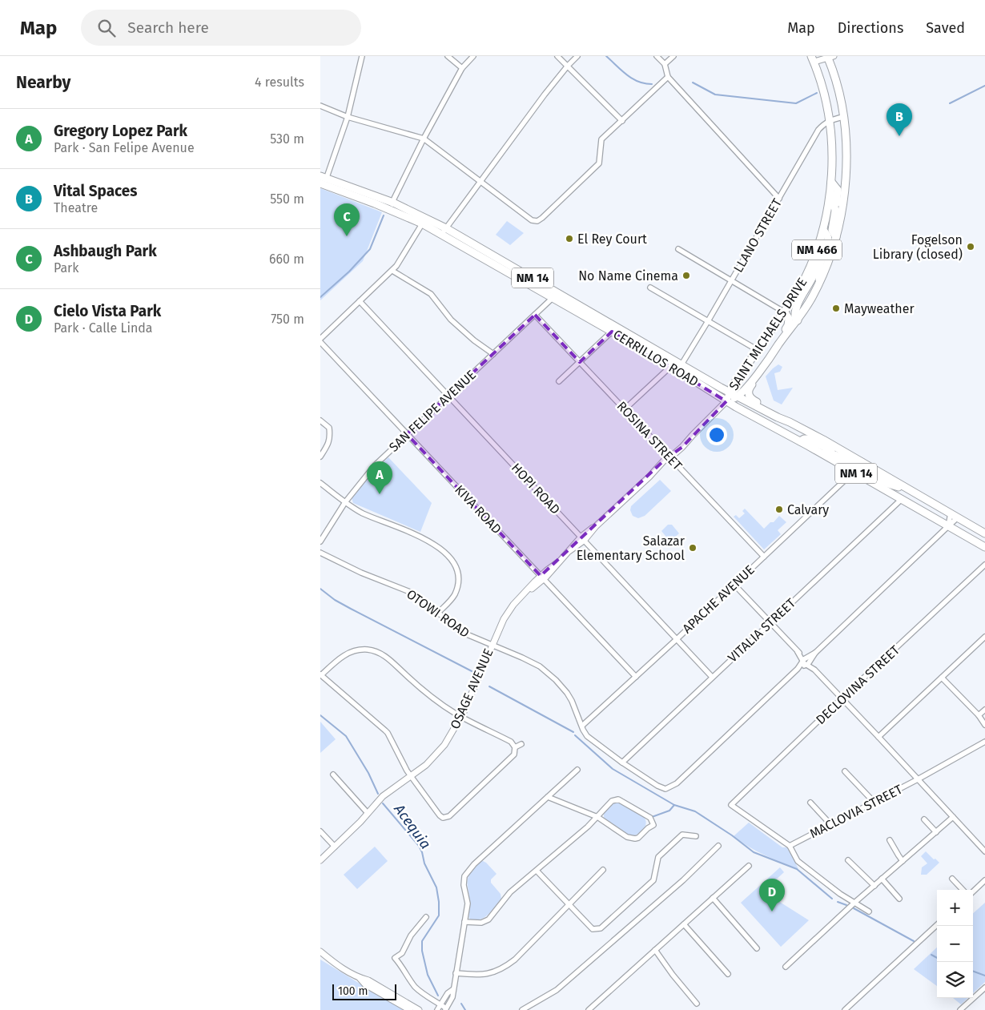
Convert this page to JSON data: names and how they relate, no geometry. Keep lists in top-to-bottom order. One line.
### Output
{"streets":{"main road":["NM 466","NM 14","SAINT MICHAELS DRIVE","CERRILLOS ROAD"],"street":["LLANO STREET","SAN FELIPE AVENUE","ROSINA STREET","HOPI ROAD","KIVA ROAD","APACHE AVENUE","OTOWI ROAD","VITALIA STREET","DECLOVINA STREET","OSAGE AVENUE","MACLOVIA STREET"]},"crossings":[["LLANO STREET","SAINT MICHAELS DRIVE"],["LLANO STREET","CERRILLOS ROAD"],["SAINT MICHAELS DRIVE","CERRILLOS ROAD"],["SAINT MICHAELS DRIVE","OSAGE AVENUE"],["CERRILLOS ROAD","SAN FELIPE AVENUE"],["CERRILLOS ROAD","APACHE AVENUE"],["CERRILLOS ROAD","VITALIA STREET"],["CERRILLOS ROAD","OSAGE AVENUE"],["SAN FELIPE AVENUE","ROSINA STREET"],["SAN FELIPE AVENUE","HOPI ROAD"],["SAN FELIPE AVENUE","KIVA ROAD"],["ROSINA STREET","APACHE AVENUE"],["ROSINA STREET","OSAGE AVENUE"],["HOPI ROAD","APACHE AVENUE"],["HOPI ROAD","VITALIA STREET"],["HOPI ROAD","OSAGE AVENUE"],["KIVA ROAD","APACHE AVENUE"],["KIVA ROAD","OSAGE AVENUE"],["APACHE AVENUE","OTOWI ROAD"],["OTOWI ROAD","VITALIA STREET"],["OTOWI ROAD","OSAGE AVENUE"],["DECLOVINA STREET","MACLOVIA STREET"]],"water":["Acequia"],"places":["El Rey Court","Fogelson Library (closed)","No Name Cinema","Mayweather","Calvary","Salazar Elementary School"],"scale_bar":"100 m","page":{"header":"Map","search":"Search here","nav":["Map","Directions","Saved"],"heading":["Nearby","4 results"],"pins":["B","C","A","D"],"list":[{"mark":"A","name":"Gregory Lopez Park","note":"Park · San Felipe Avenue","value":"530 m"},{"mark":"B","name":"Vital Spaces","note":"Theatre","value":"550 m"},{"mark":"C","name":"Ashbaugh Park","note":"Park","value":"660 m"},{"mark":"D","name":"Cielo Vista Park","note":"Park · Calle Linda","value":"750 m"}],"map_buttons":["+","−"],"scale":"100 m"}}
